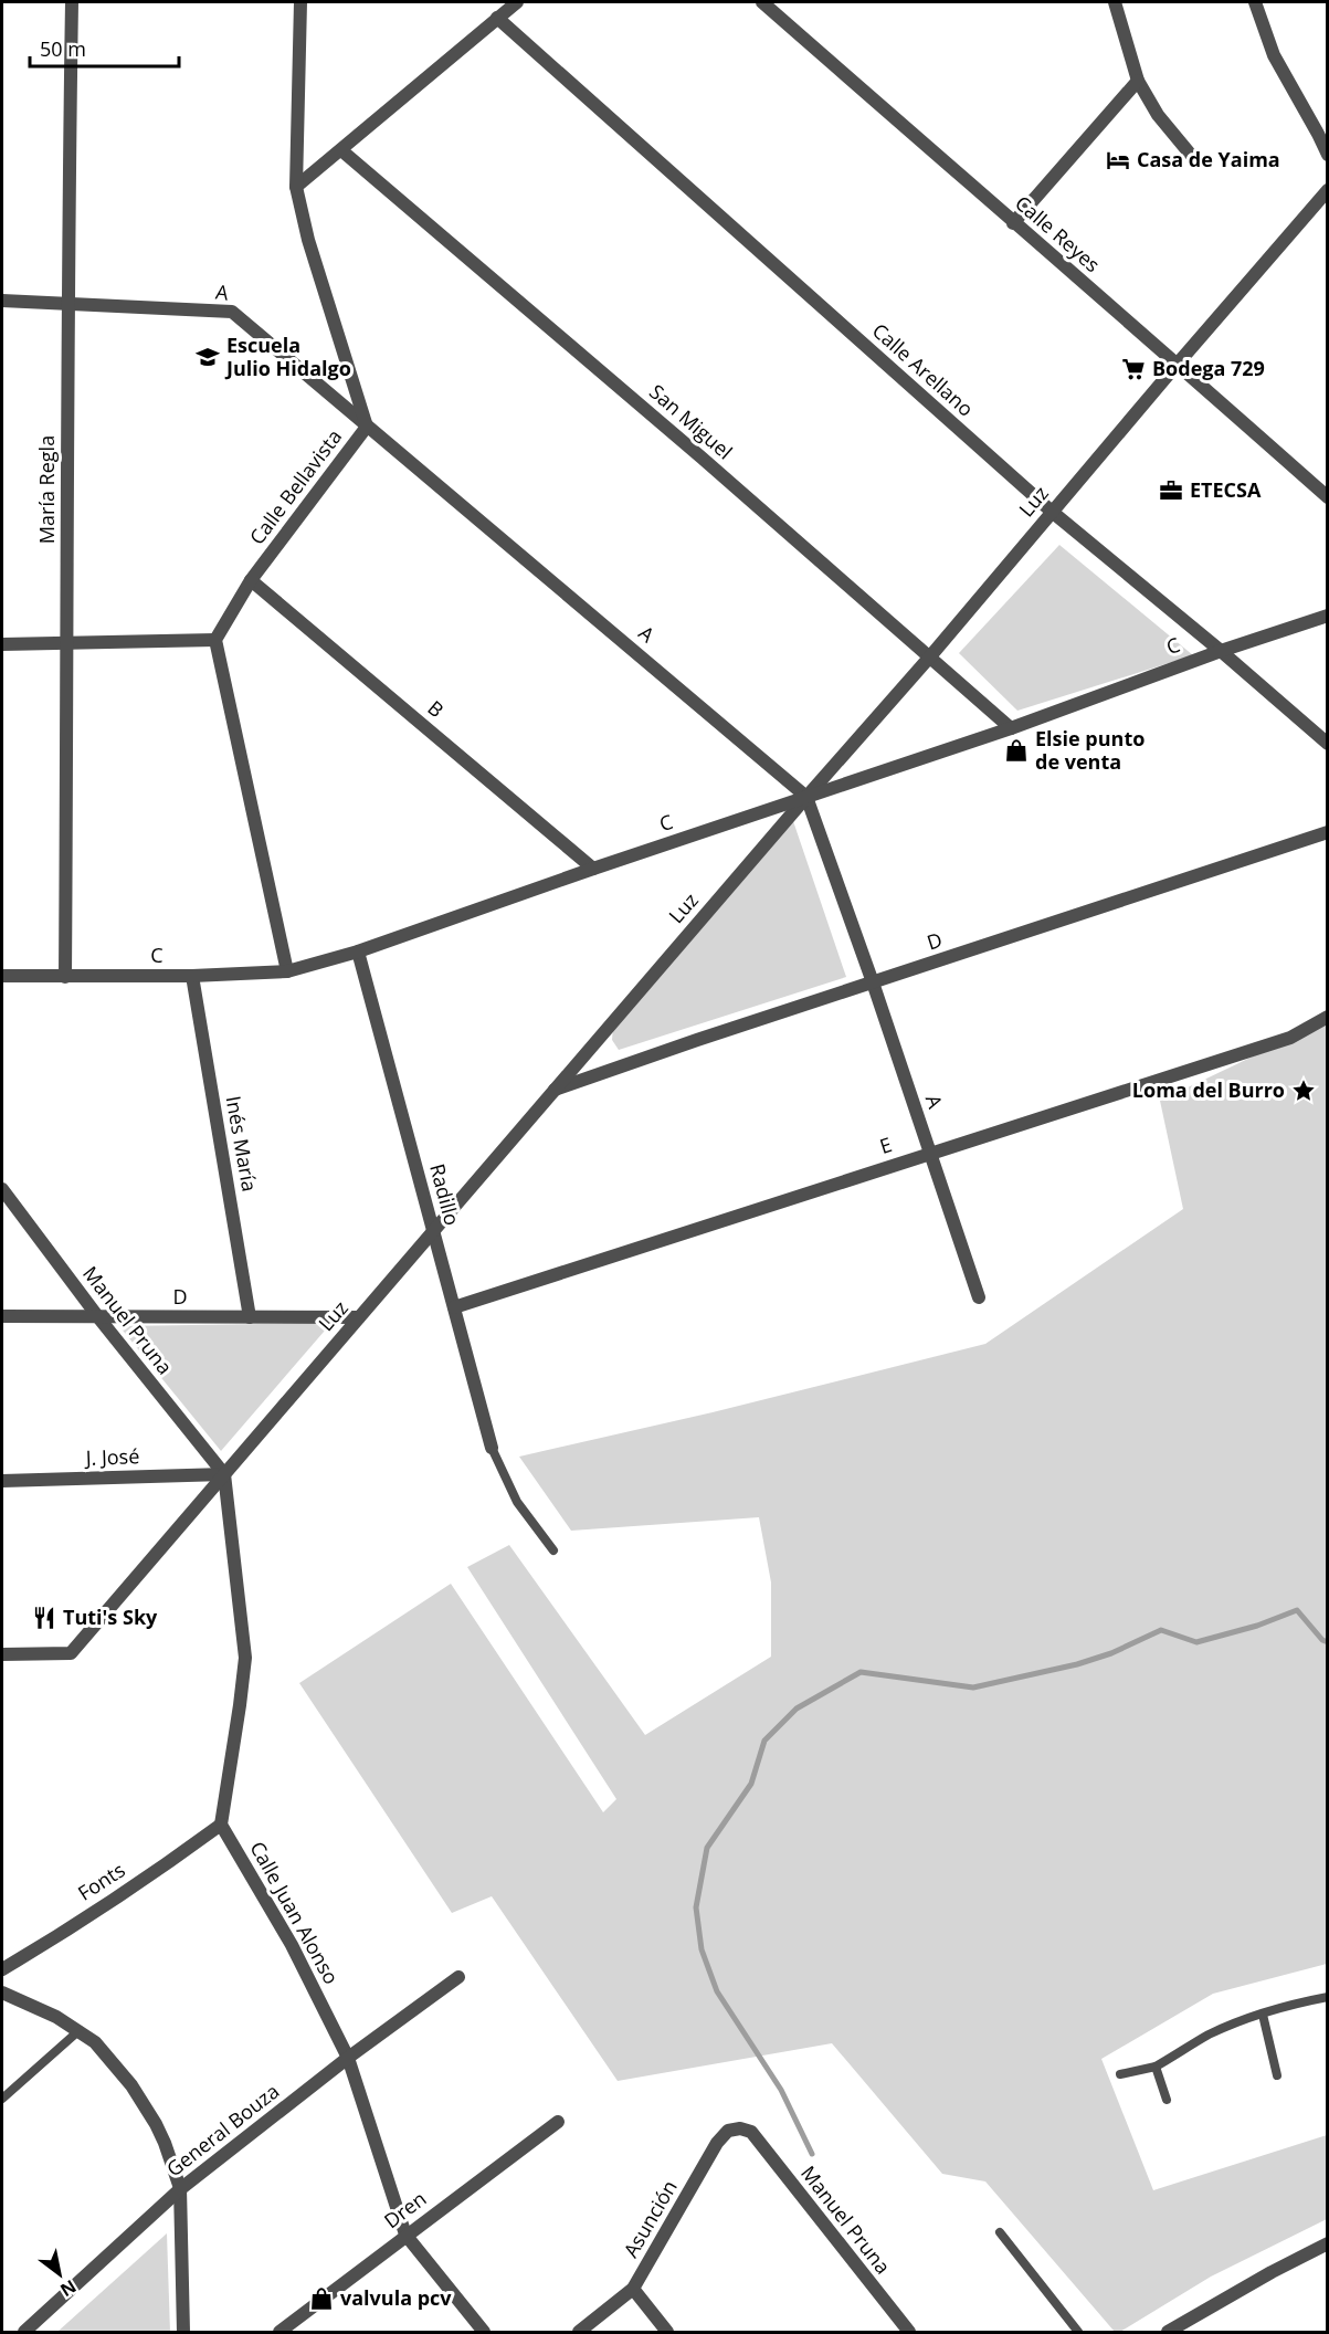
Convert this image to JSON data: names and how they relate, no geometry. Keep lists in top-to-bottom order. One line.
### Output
{"streets":{"street":["Calle Reyes","A","Calle Arellano","San Miguel","Calle Bellavista","María Regla","Luz","C","B","D","Inés María","E","Radillo","Manuel Pruna","J. José","Fonts","Calle Juan Alonso","General Bouza","Dren","Asunción"]},"crossings":[["Calle Reyes","Luz"],["A","Calle Bellavista"],["A","María Regla"],["A","Luz"],["A","C"],["A","D"],["A","E"],["Calle Arellano","Luz"],["Calle Arellano","C"],["San Miguel","Luz"],["San Miguel","C"],["Calle Bellavista","B"],["María Regla","C"],["Luz","C"],["Luz","D"],["Luz","Radillo"],["Luz","Manuel Pruna"],["Luz","J. José"],["C","B"],["C","Inés María"],["C","Radillo"],["D","Inés María"],["D","Manuel Pruna"],["E","Radillo"],["Manuel Pruna","J. José"],["Manuel Pruna","Asunción"],["Fonts","Calle Juan Alonso"],["Calle Juan Alonso","General Bouza"],["Calle Juan Alonso","Dren"]],"places":{"hotel":["Casa de Yaima"],"school or university":["Escuela Julio Hidalgo"],"supermarket":["Bodega 729"],"office":["ETECSA"],"shop":["Elsie punto de venta","valvula pcv"],"place":["Loma del Burro"],"restaurant":["Tuti's Sky"]},"scale_bar":"50 m","north":"bottom right"}
